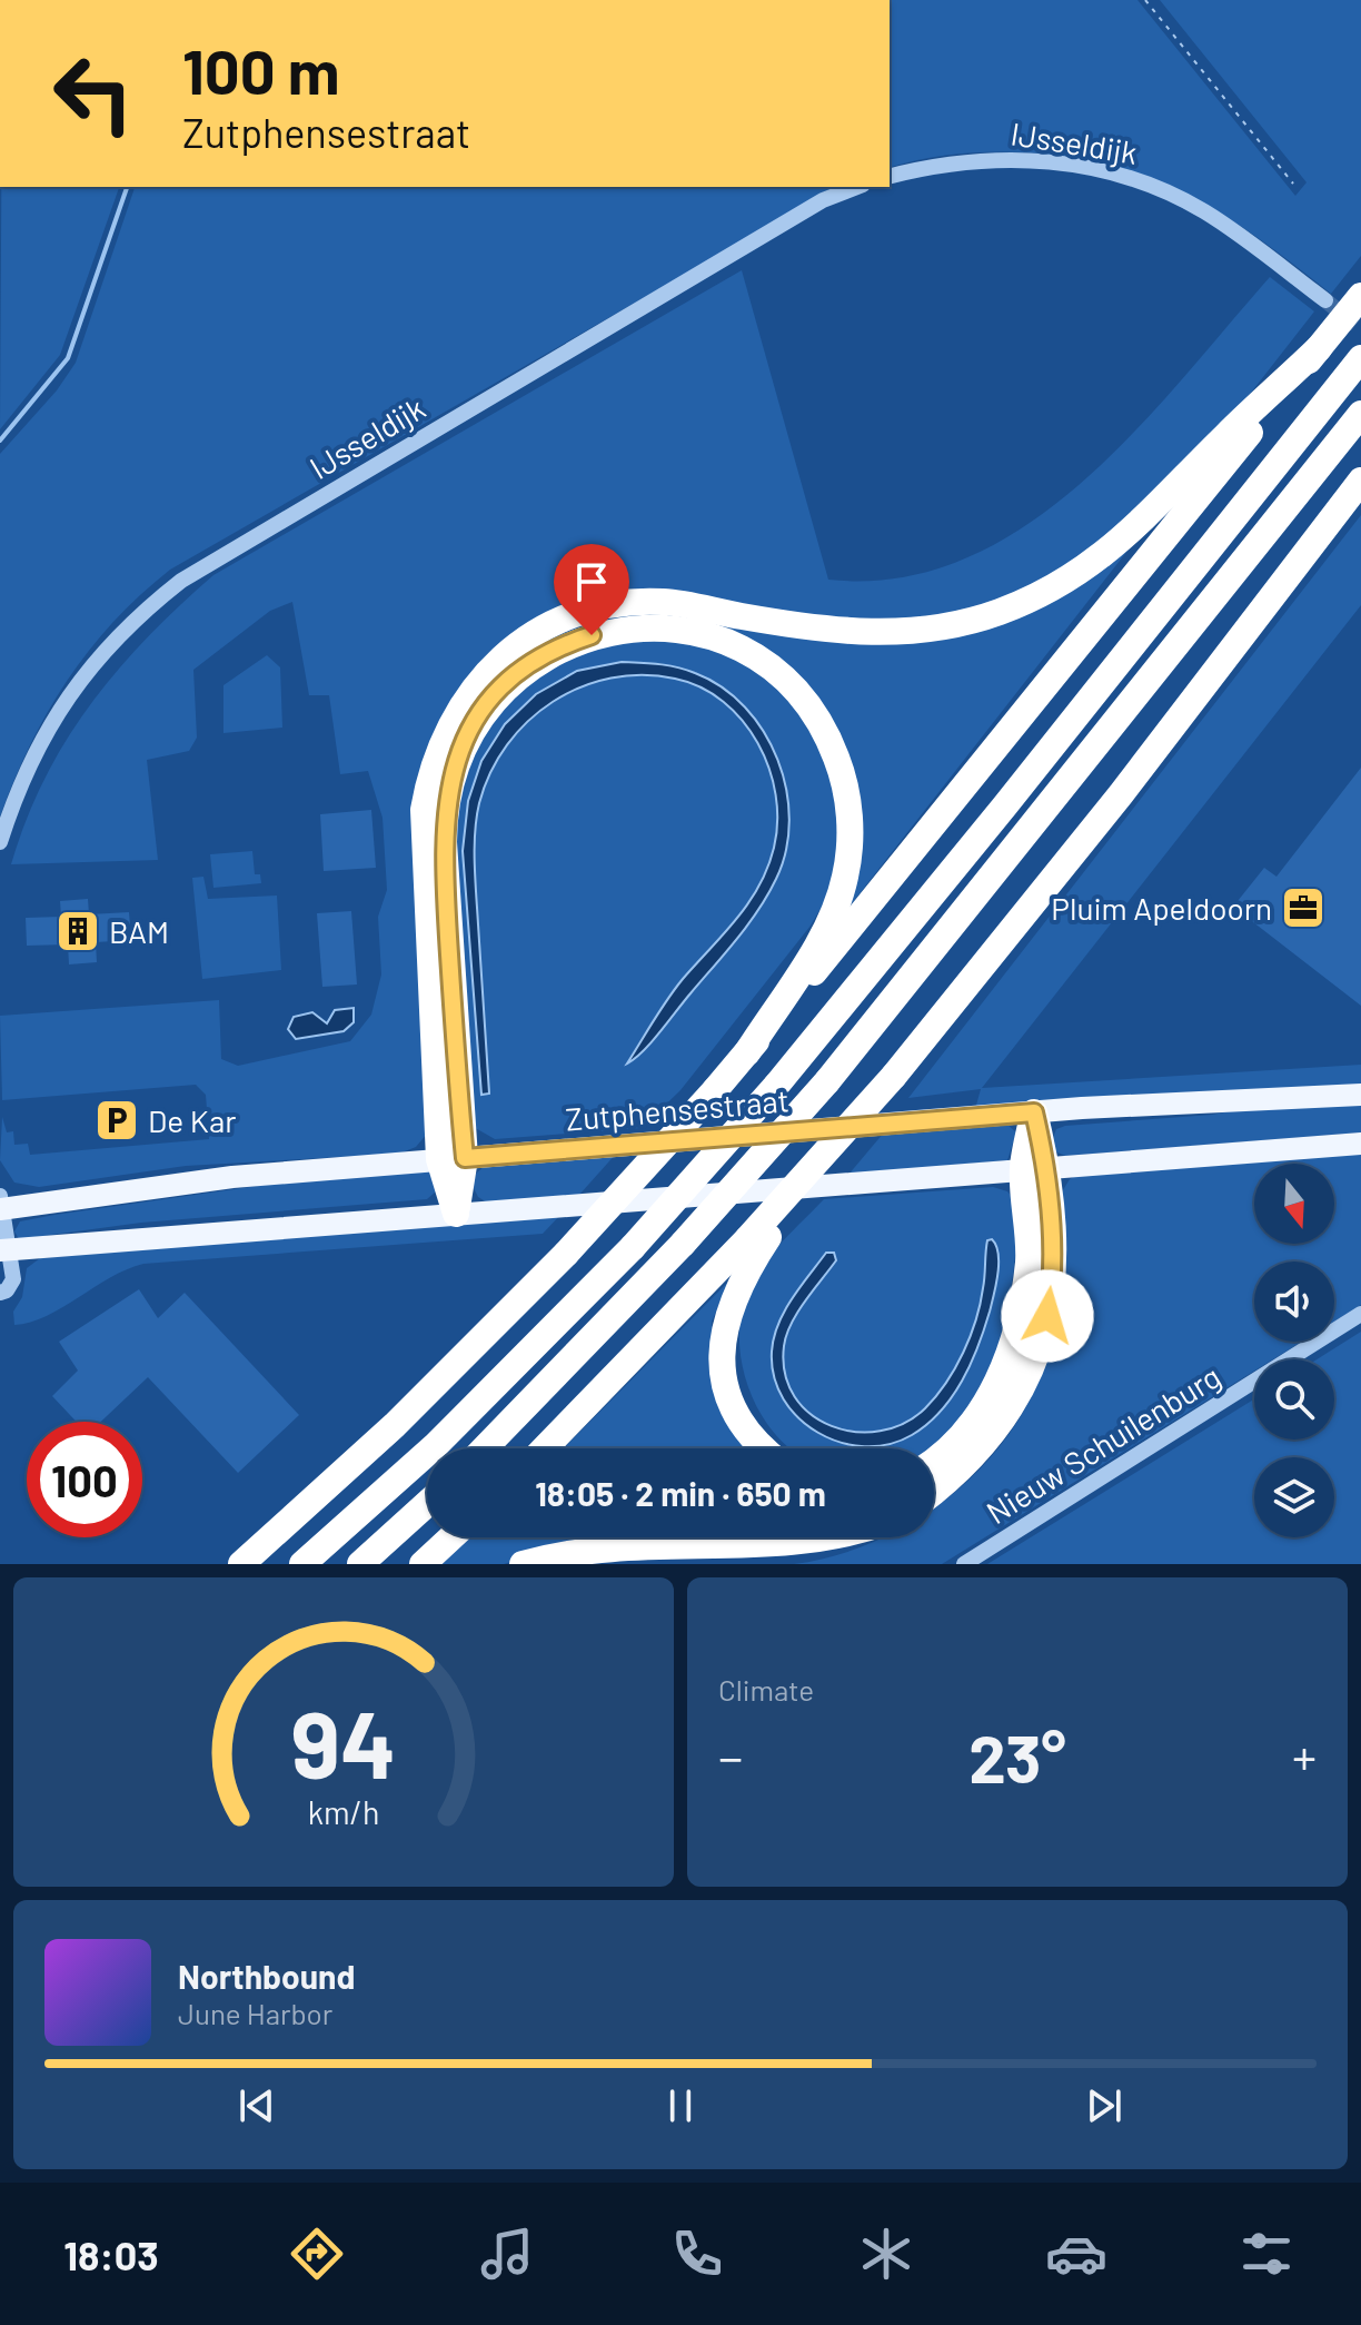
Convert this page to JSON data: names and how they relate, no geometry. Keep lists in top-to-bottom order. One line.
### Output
{"streets":{"main road":["Zutphensestraat"],"street":["IJsseldijk","Nieuw Schuilenburg"]},"places":{"office":["Pluim Apeldoorn"],"building":["BAM"],"parking":["De Kar"]},"north":"bottom","page":{"turn":["100 m","Zutphensestraat"],"limit":"100","trip":"18:05 · 2 min · 650 m","tile":"Climate","heat":["−","23°","+"],"song":["Northbound","June Harbor"],"tabs":"18:03","gauge":["94","km/h"]}}
